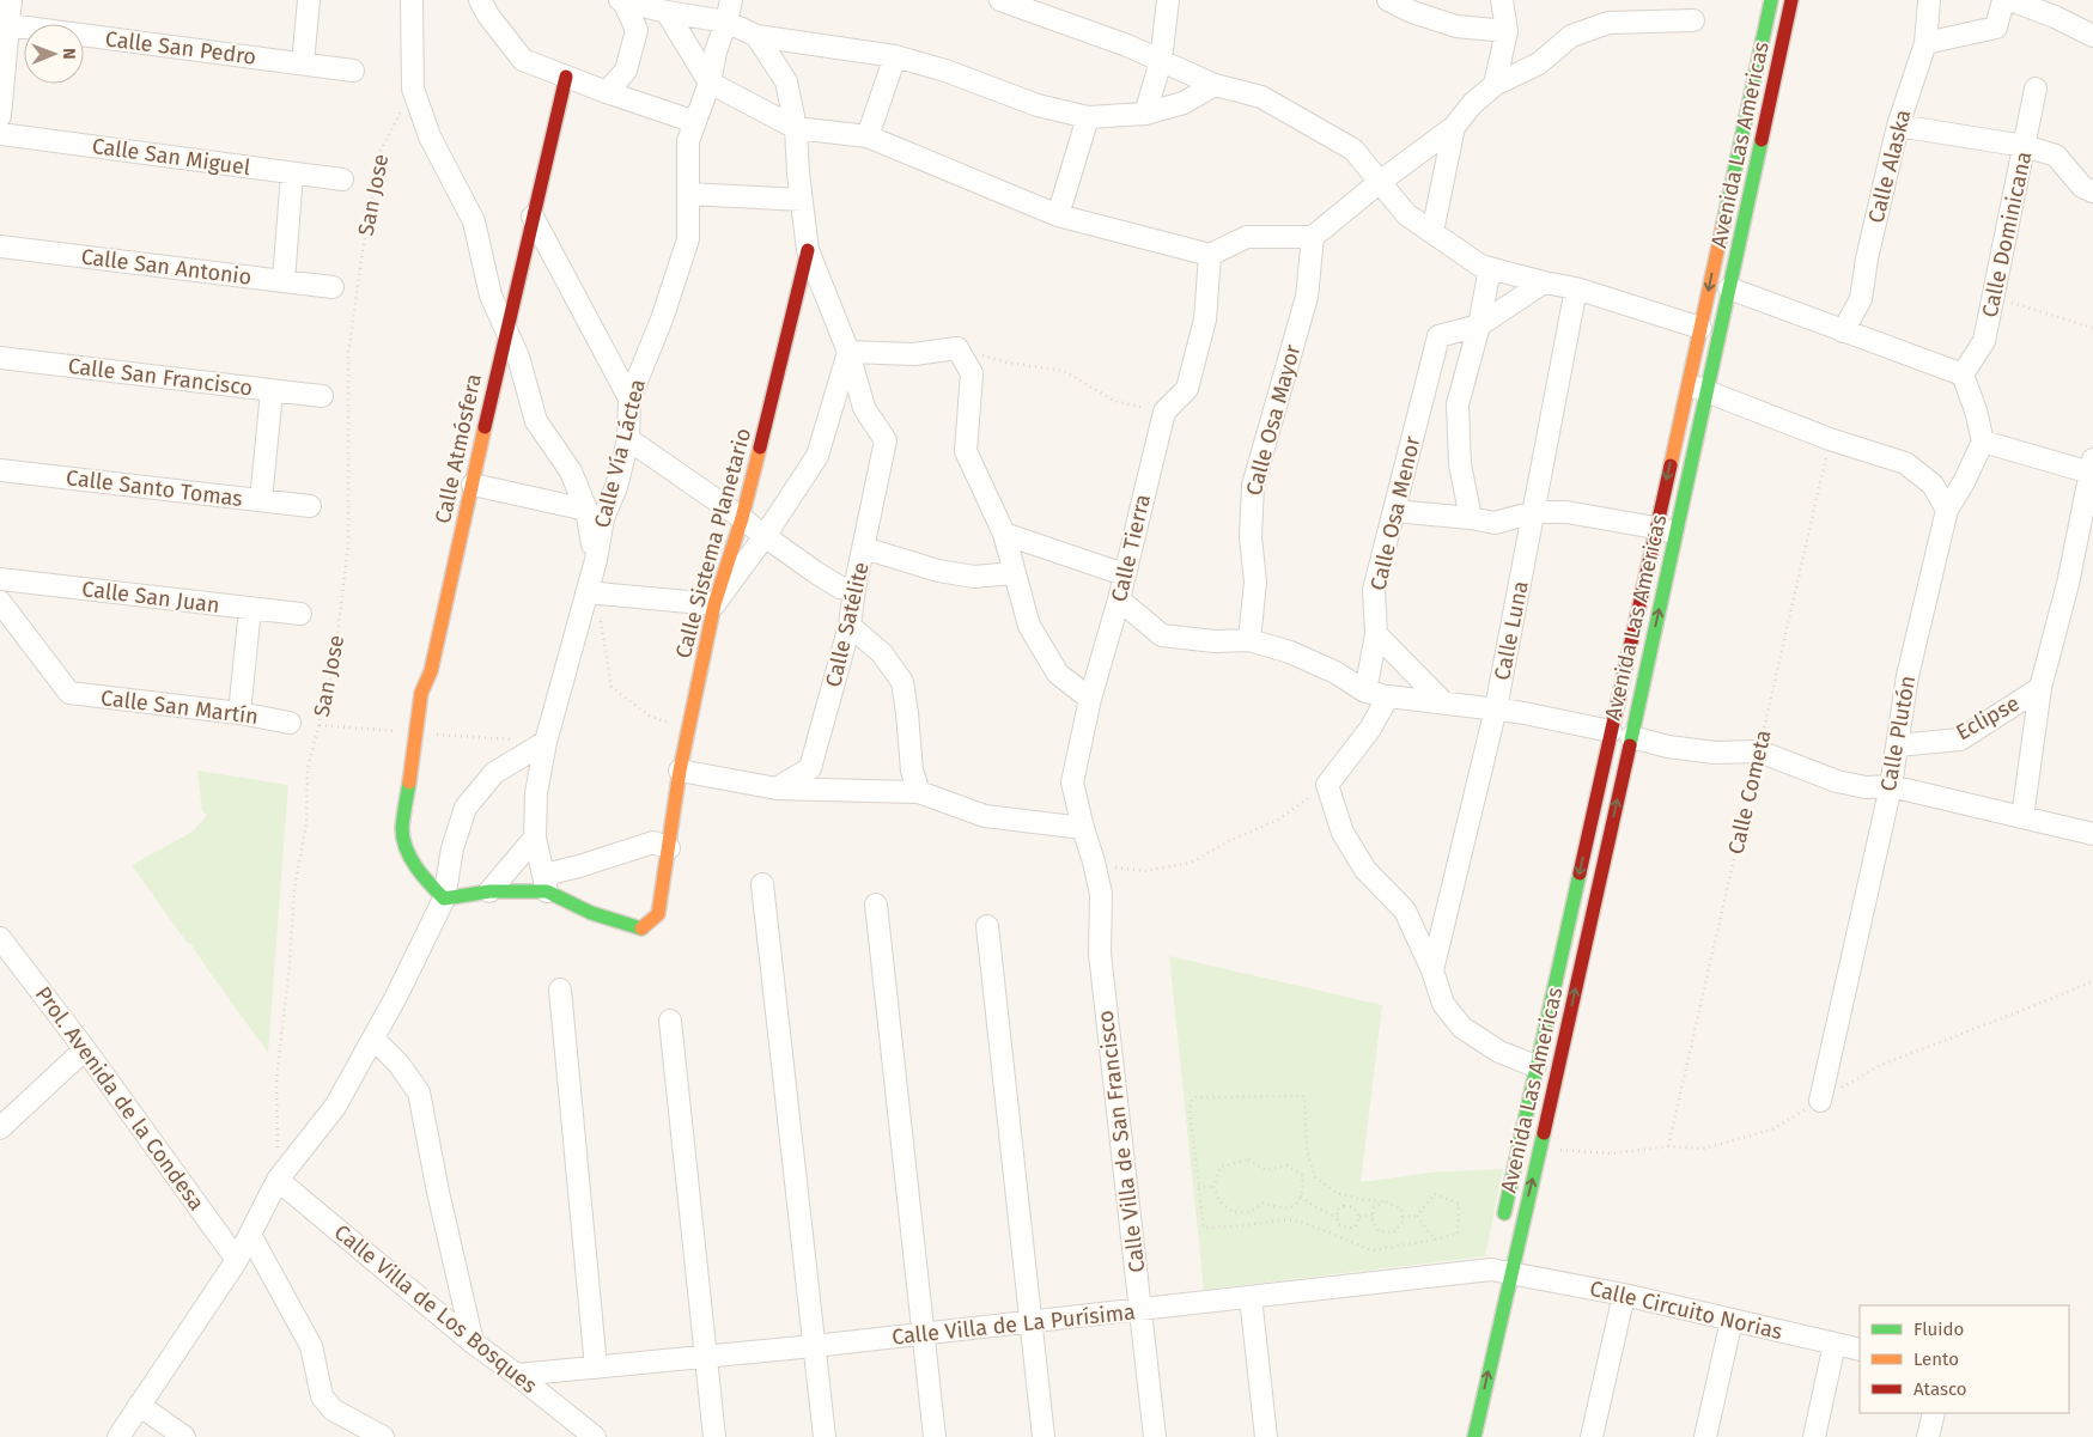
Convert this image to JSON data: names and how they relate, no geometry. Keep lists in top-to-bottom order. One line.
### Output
{"streets":{"street":["Calle San Pedro","Avenida Las Americas","Calle San Miguel","Calle Alaska","Calle Dominicana","Calle San Antonio","Calle San Francisco","Calle Osa Mayor","Calle Atmósfera","Calle Vía Láctea","Calle Santo Tomas","Calle Osa Menor","Calle Sistema Planetario","Calle Tierra","Calle San Juan","Calle Satélite","Calle Luna","Calle San Martín","Eclipse","Calle Plutón","Prol. Avenida de la Condesa","Calle Villa de San Francisco","Calle Villa de Los Bosques","Calle Circuito Norias","Calle Villa de La Purísima"],"path":["San Jose","Calle Cometa"]},"crossings":[["Avenida Las Americas","Calle Circuito Norias"],["Avenida Las Americas","Calle Villa de La Purísima"],["San Jose","Calle Villa de Los Bosques"],["Calle Vía Láctea","Calle Sistema Planetario"],["Calle Tierra","Calle Villa de San Francisco"],["Eclipse","Calle Plutón"],["Calle Villa de San Francisco","Calle Villa de La Purísima"],["Calle Villa de Los Bosques","Calle Villa de La Purísima"],["Calle Circuito Norias","Calle Villa de La Purísima"]],"legend":["Fluido","Lento","Atasco"],"north":"right"}
